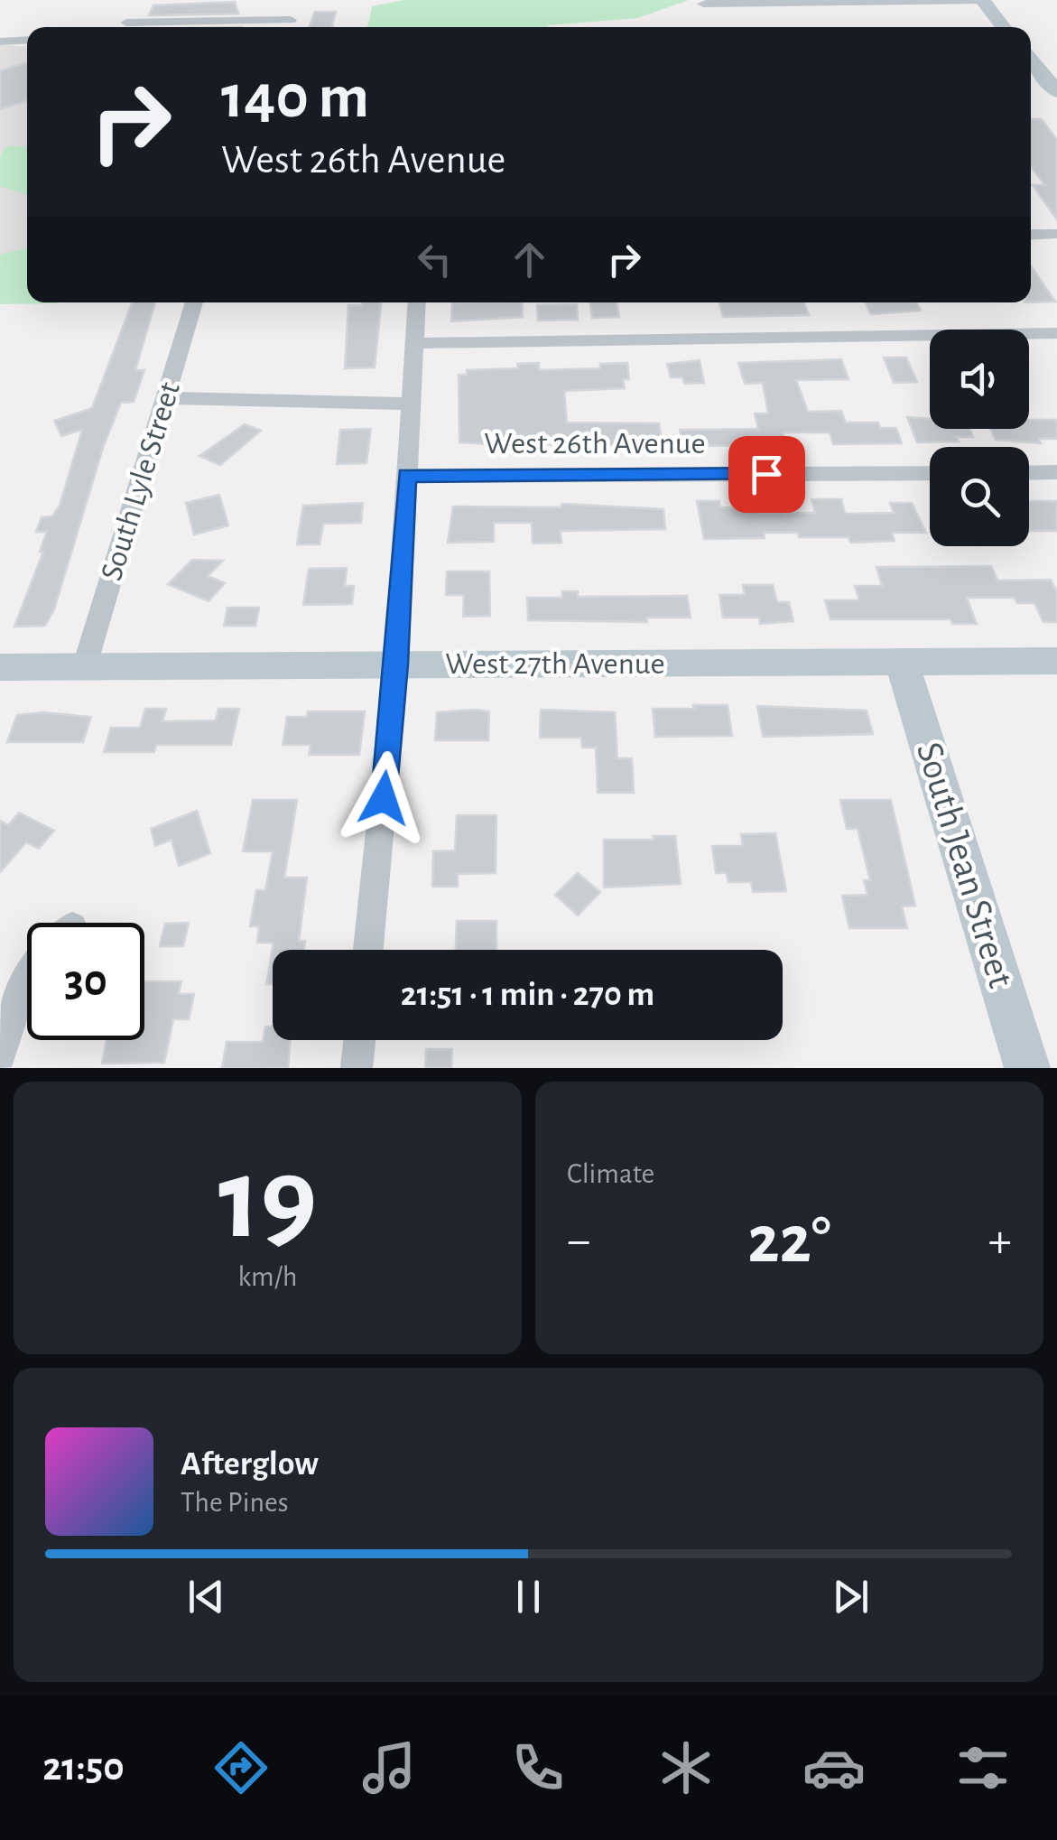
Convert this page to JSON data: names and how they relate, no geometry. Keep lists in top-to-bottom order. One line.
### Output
{"streets":{"main road":["West 27th Avenue","South Jean Street"],"street":["West 26th Avenue","South Lyle Street"]},"crossings":[["South Lyle Street","West 27th Avenue"],["West 27th Avenue","South Jean Street"]],"page":{"turn":["140 m","West 26th Avenue"],"limit":"30","trip":"21:51 · 1 min · 270 m","tile":[["19","km/h"],"Climate"],"heat":["−","22°","+"],"song":["Afterglow","The Pines"],"tabs":"21:50"}}
